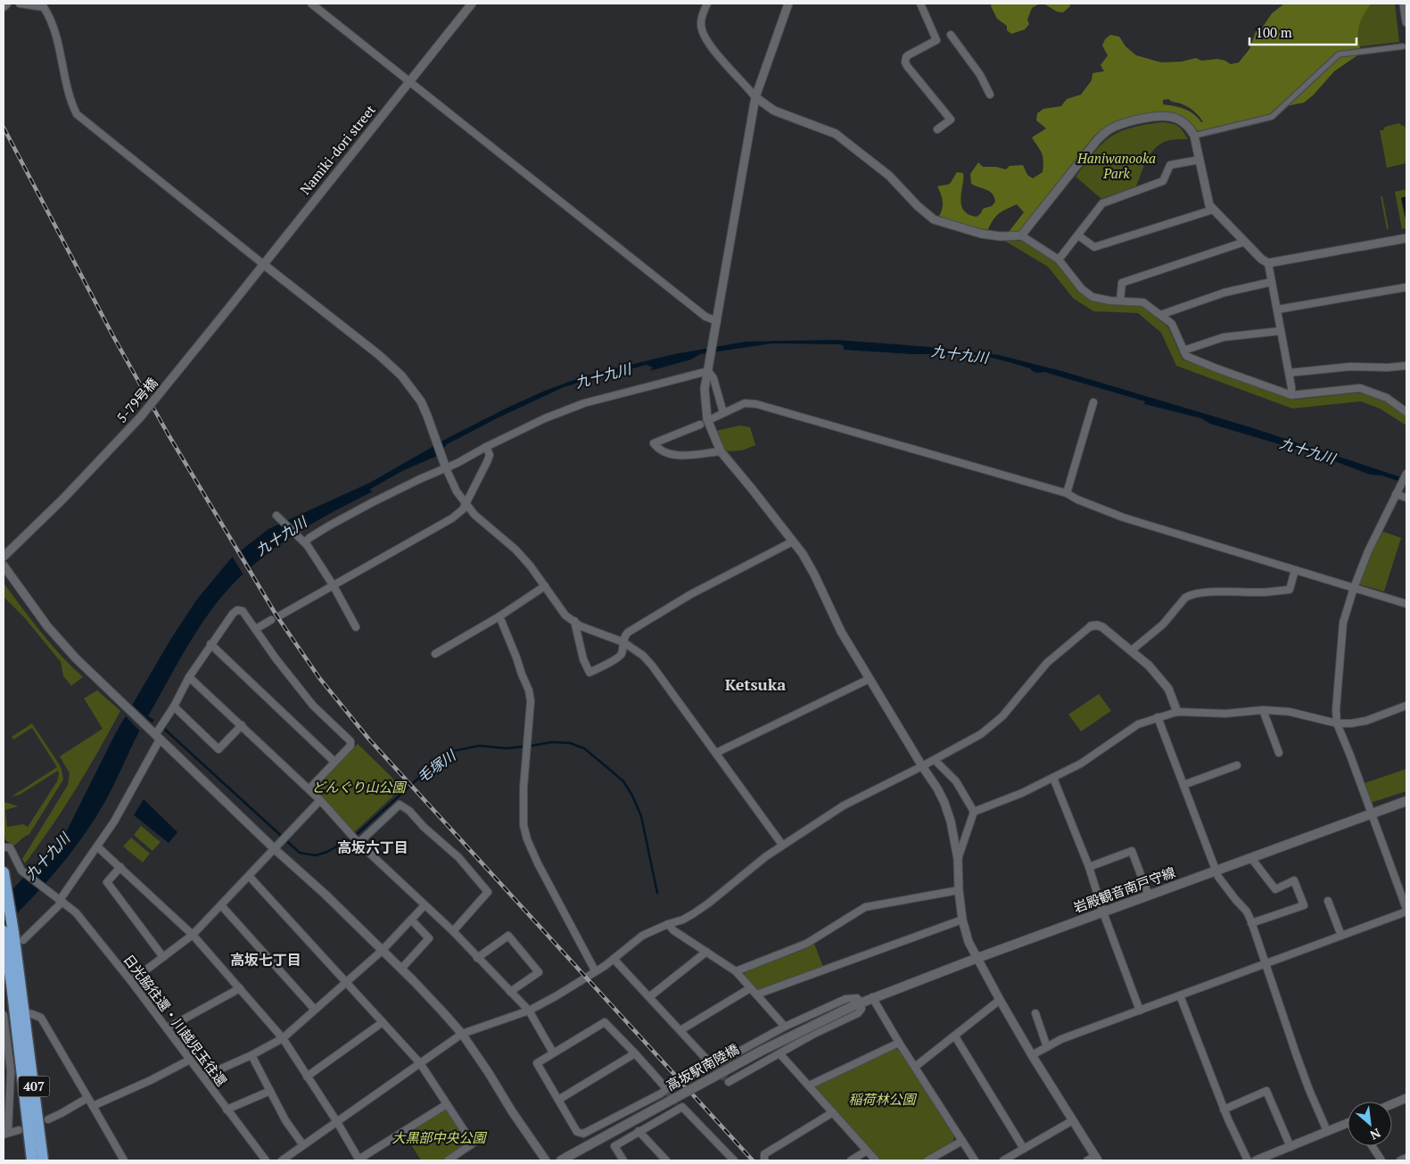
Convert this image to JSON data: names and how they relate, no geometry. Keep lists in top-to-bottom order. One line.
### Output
{"streets":{"highway":["407"],"main road":["岩殿観音南戸守線","高坂駅南陸橋"],"street":["Namiki-dori street","5-79号橋","日光脇往還・川越児玉往還"]},"crossings":[["Namiki-dori street","5-79号橋"],["岩殿観音南戸守線","高坂駅南陸橋"]],"districts":["Ketsuka","高坂六丁目","高坂七丁目"],"water":["九十九川","毛塚川"],"parks":["Haniwanooka Park","どんぐり山公園","稲荷林公園","大黒部中央公園"],"scale_bar":"100 m","north":"bottom right"}
